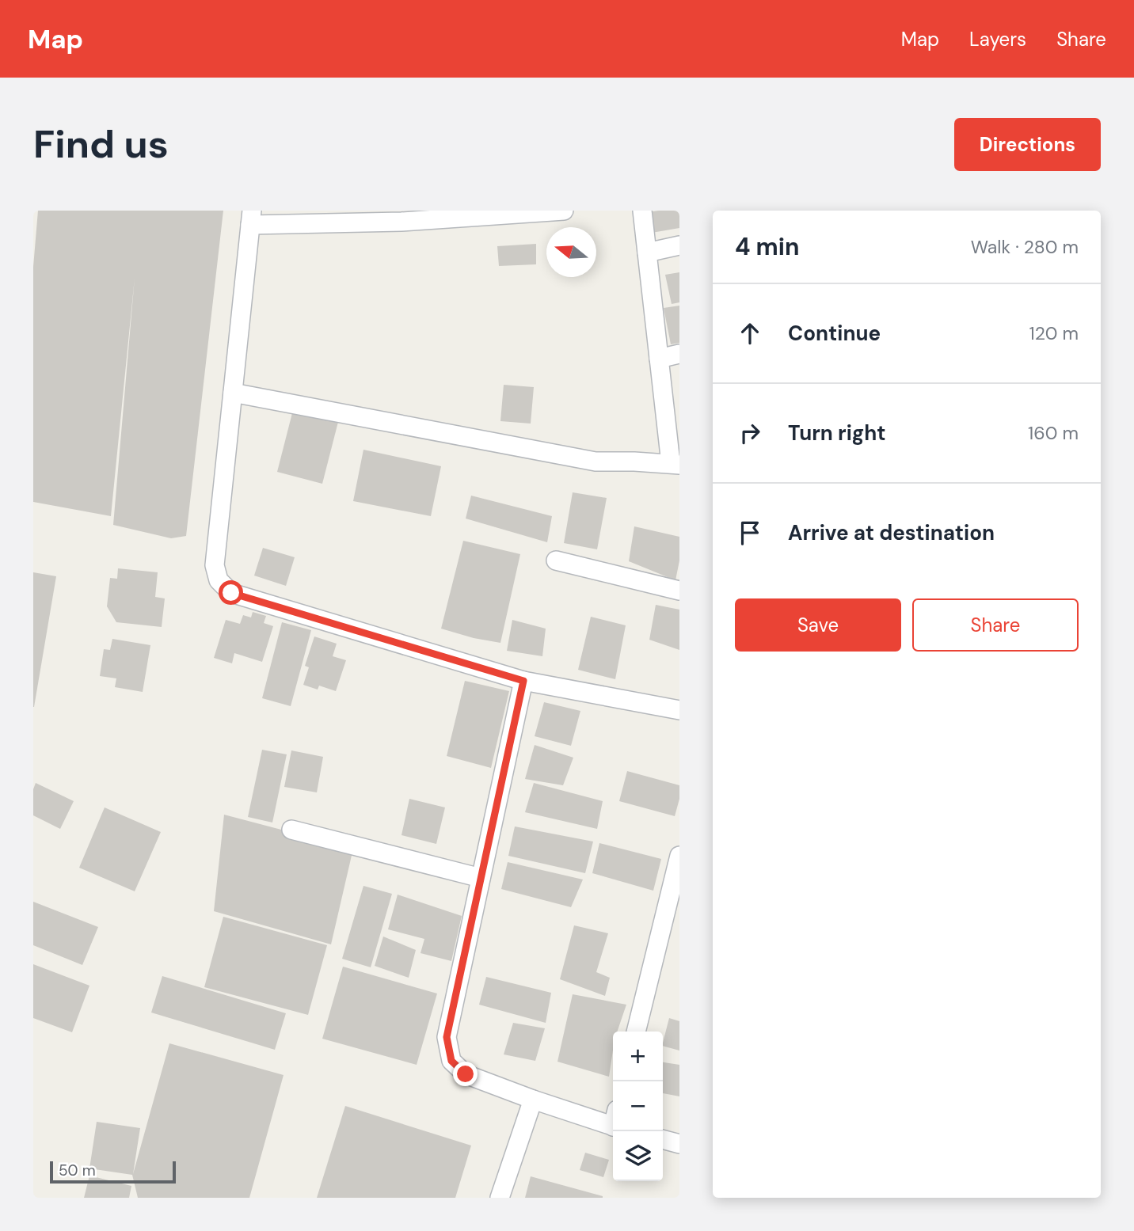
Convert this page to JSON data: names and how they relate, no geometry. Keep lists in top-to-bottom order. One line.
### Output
{"scale_bar":"50 m","north":"left","page":{"header":"Map","nav":["Map","Layers","Share"],"buttons":["Directions",["Save","Share"]],"title":"Find us","heading":["4 min","Walk · 280 m"],"list":[["Continue","120 m"],["Turn right","160 m"],"Arrive at destination"],"map_buttons":["+","−"],"scale":"50 m"}}
